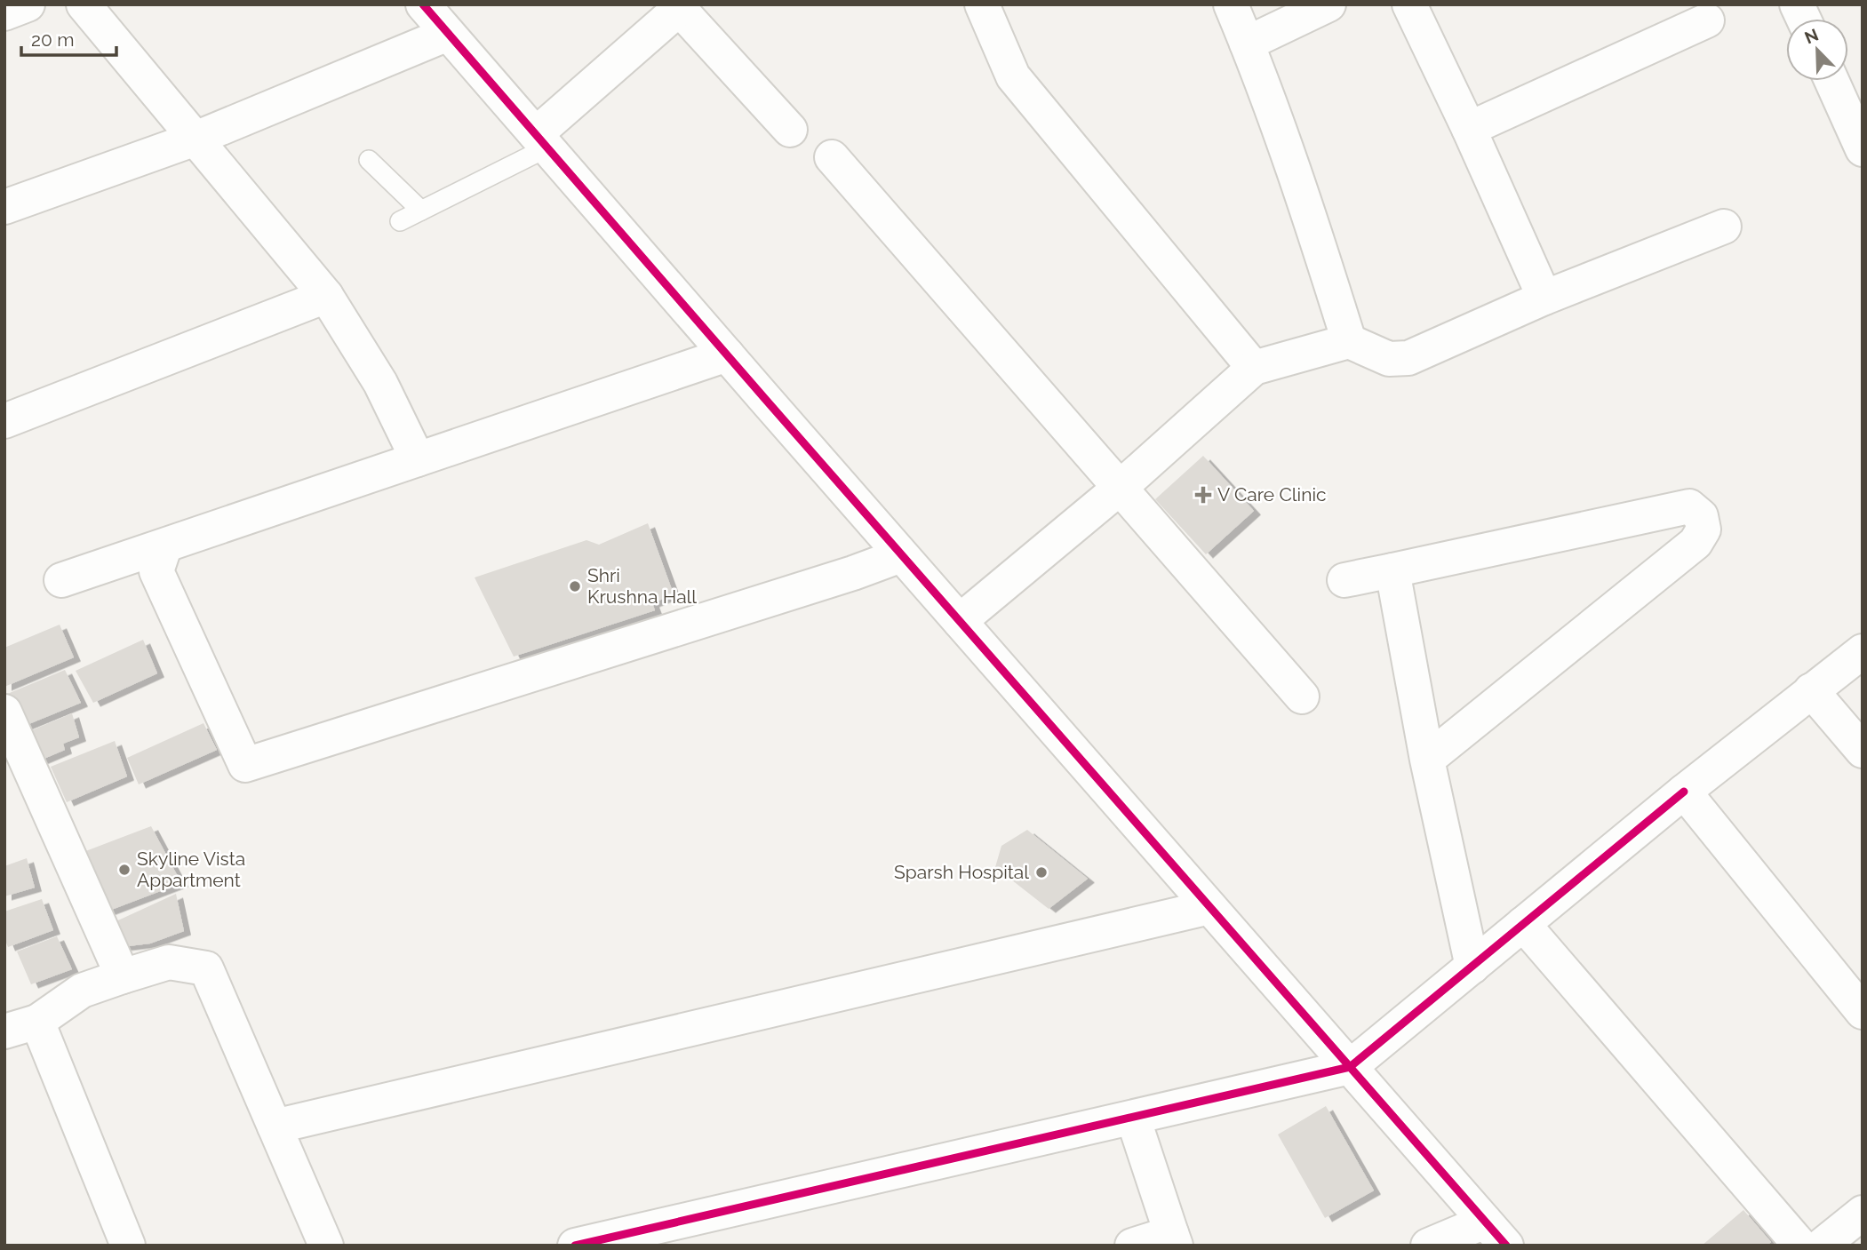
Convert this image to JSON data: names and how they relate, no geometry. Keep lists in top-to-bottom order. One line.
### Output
{"places":{"health":["V Care Clinic"],"other":["Shri Krushna Hall","Skyline Vista Appartment","Sparsh Hospital"]},"scale_bar":"20 m","north":"top left"}
